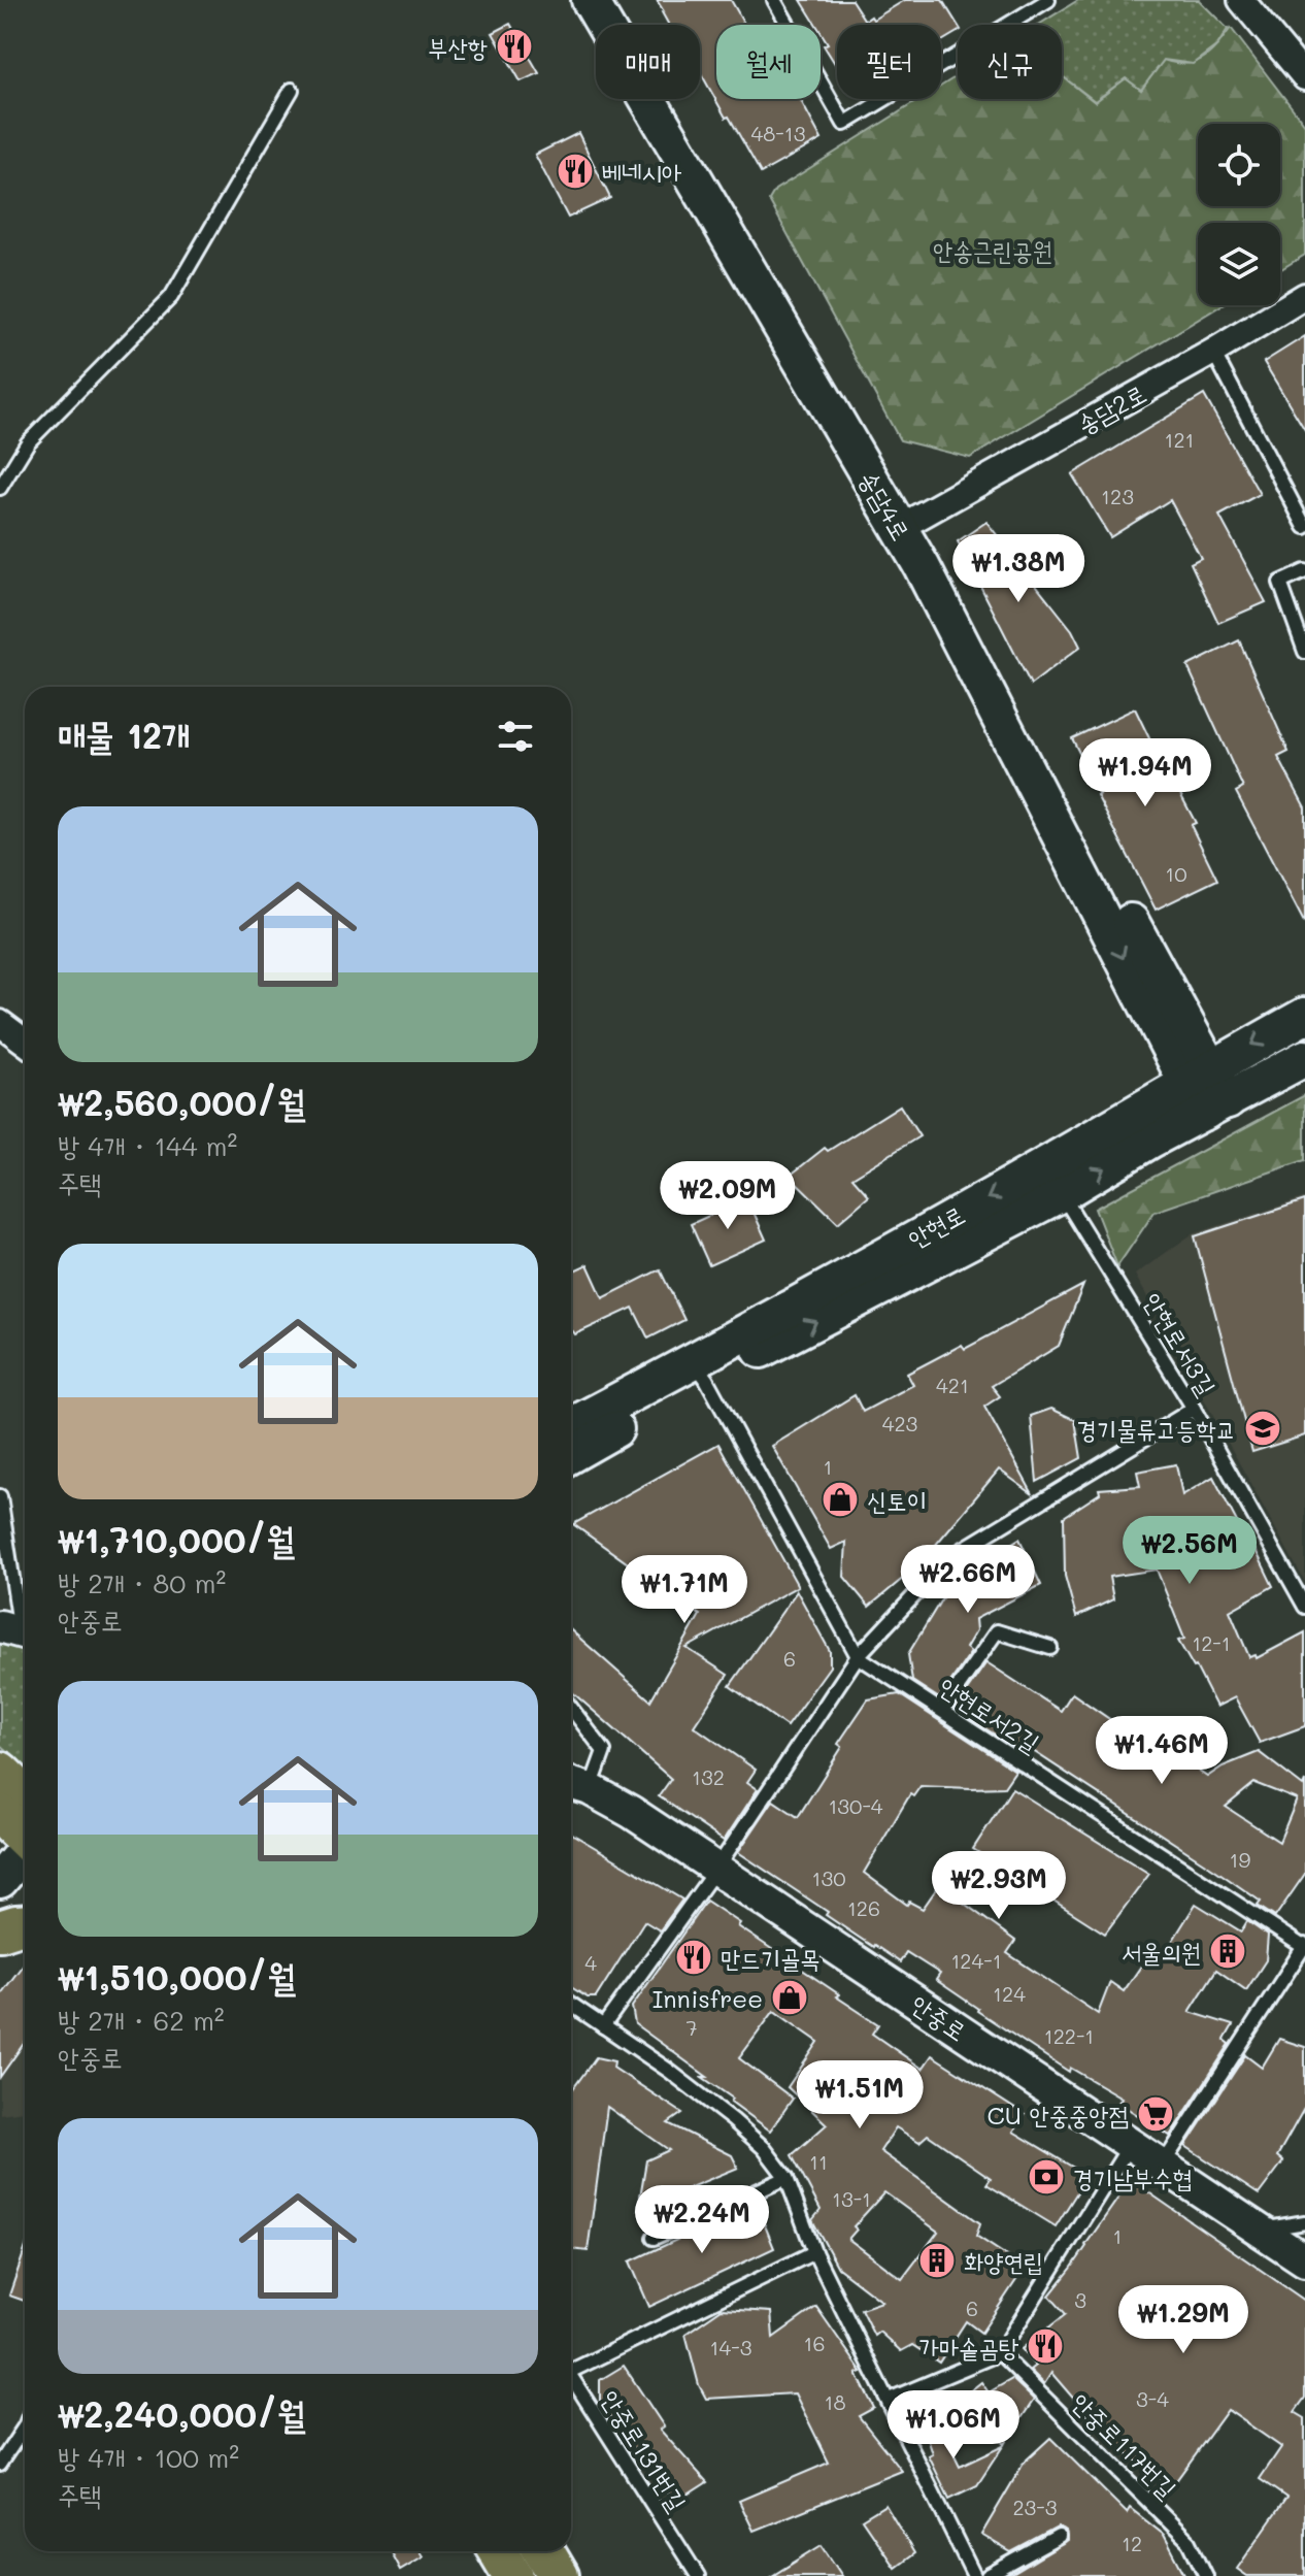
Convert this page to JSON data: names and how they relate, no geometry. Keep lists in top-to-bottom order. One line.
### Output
{"streets":{"main road":["송담4로","안현로"],"street":["송담2로","안중로"],"lane":["안현로서3길","안현로서2길","안중로117번길","안중로131번길"]},"crossings":[["송담2로","송담4로"],["송담4로","안현로"],["안현로","안현로서3길"],["안현로","안현로서2길"]],"parks":["안송근린공원"],"places":{"restaurant":["부산항","베네시아","만드기골목","가마솥곰탕"],"school or university":["경기물류고등학교"],"shop":["신토이","Innisfree"],"building":["서울의원","화양연립"],"supermarket":["CU 안중중앙점"],"bank":["경기남부수협"]},"house_numbers":["48-13","121","123","10","421","423","1","12-1","6","132","130-4","19","130","126","124-1","4","124","7","122-1","11","13-1","1","3","6","16","14-3","3-4","18","23-3","12"],"page":{"chip":["매매","월세","필터","신규"],"price":["₩1.38M","₩1.94M","₩2.09M","₩2.56M","₩2.66M","₩1.71M","₩1.46M","₩2.93M","₩1.51M","₩2.24M","₩1.29M","₩1.06M"],"heading":"매물 12개","list":[{"name":"₩2,560,000/월","note":"방 4개 · 144 m² · 주택"},{"name":"₩1,710,000/월","note":"방 2개 · 80 m² · 안중로"},{"name":"₩1,510,000/월","note":"방 2개 · 62 m² · 안중로"},{"name":"₩2,240,000/월","note":"방 4개 · 100 m² · 주택"}]}}
